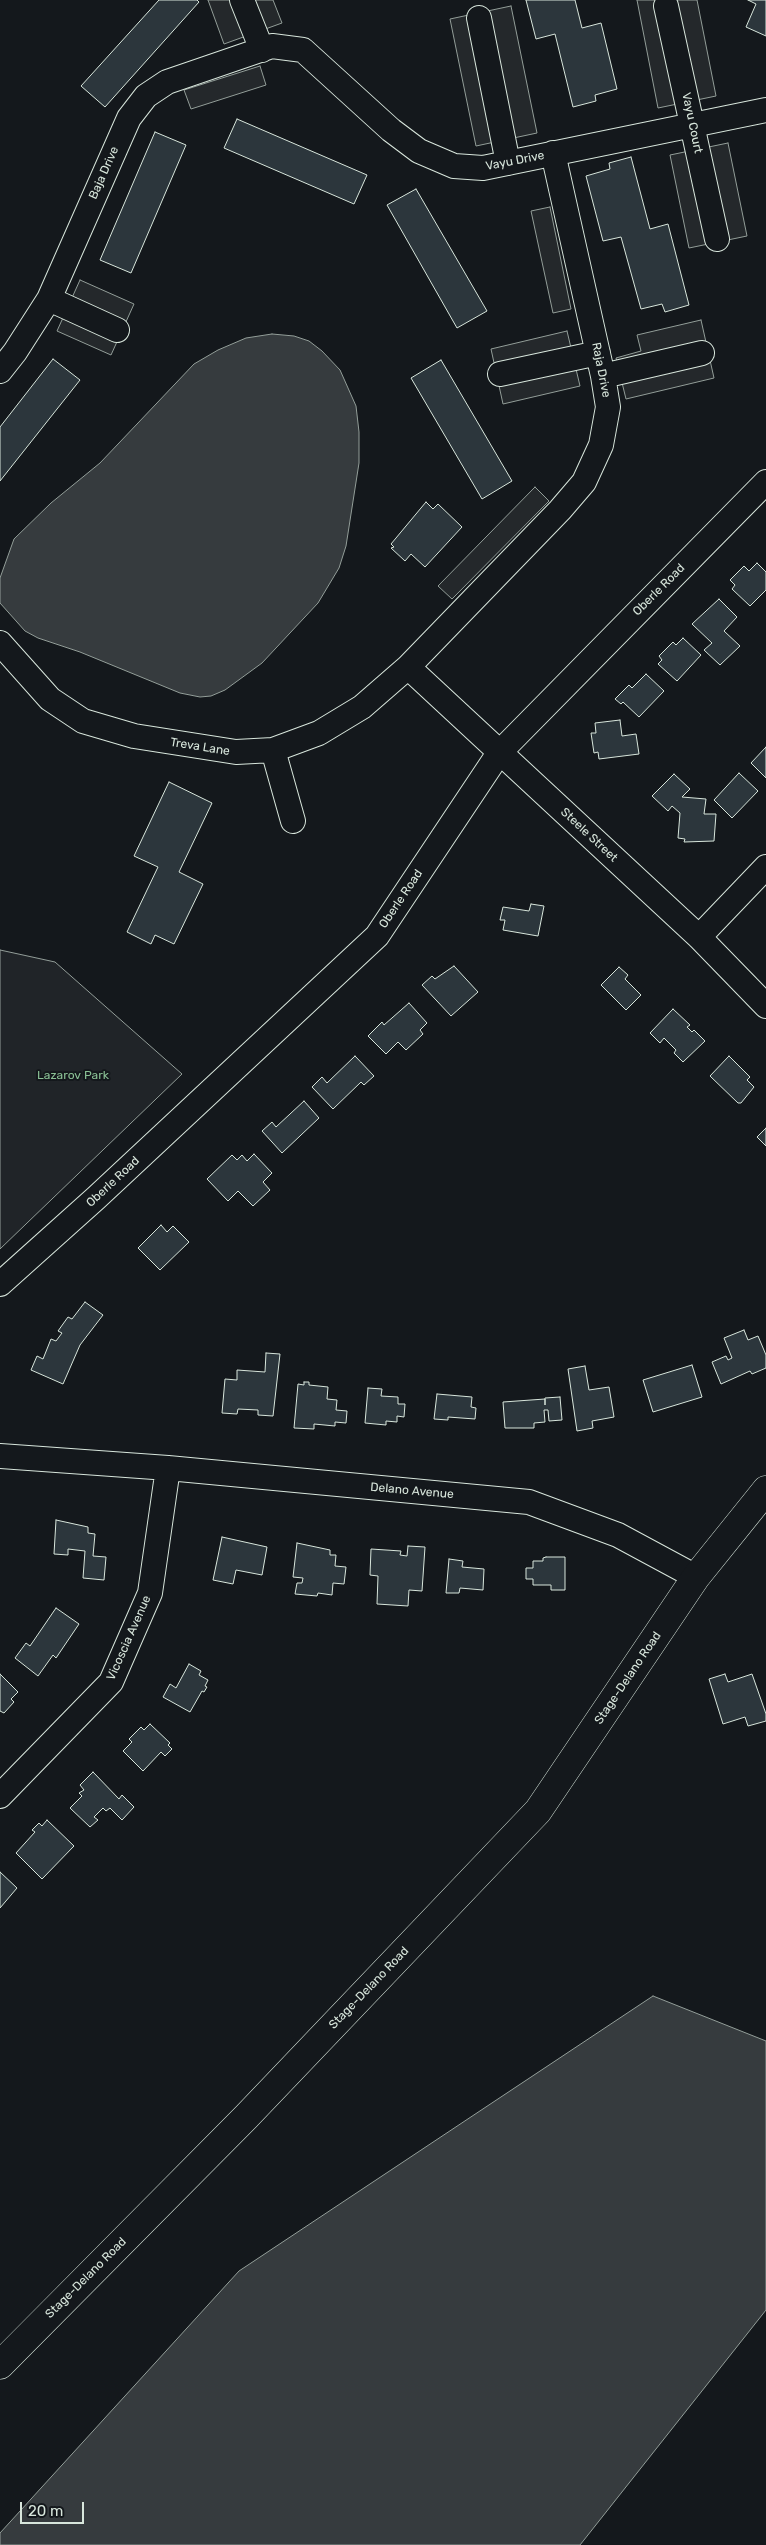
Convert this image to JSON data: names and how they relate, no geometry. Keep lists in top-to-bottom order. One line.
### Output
{"streets":{"main road":["Stage-Delano Road"],"street":["Vayu Court","Vayu Drive","Baja Drive","Raja Drive","Oberle Road","Treva Lane","Steele Street","Delano Avenue","Vicoscia Avenue"]},"crossings":[["Vayu Court","Vayu Drive"],["Vayu Drive","Baja Drive"],["Vayu Drive","Raja Drive"],["Raja Drive","Treva Lane"],["Raja Drive","Steele Street"],["Oberle Road","Steele Street"],["Treva Lane","Steele Street"],["Delano Avenue","Vicoscia Avenue"],["Delano Avenue","Stage-Delano Road"]],"parks":["Lazarov Park"],"scale_bar":"20 m"}
